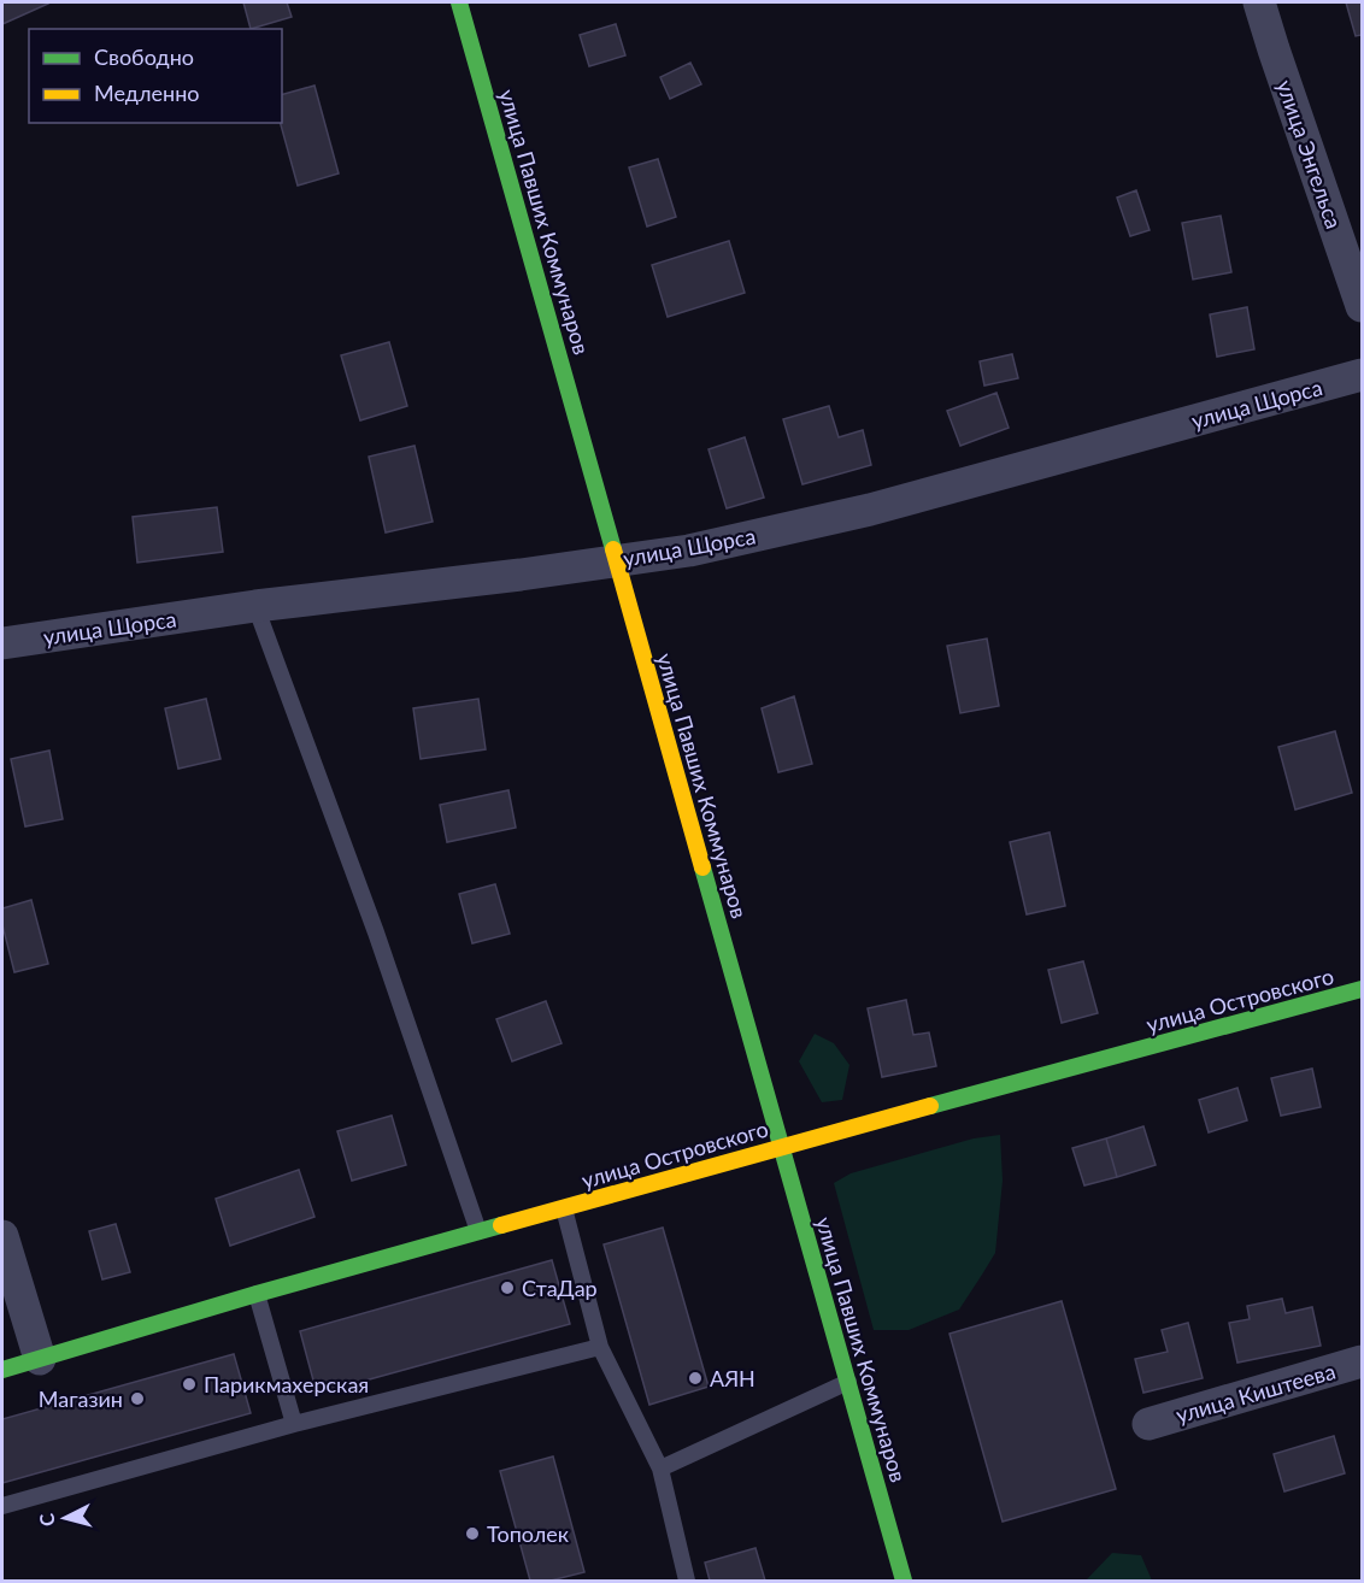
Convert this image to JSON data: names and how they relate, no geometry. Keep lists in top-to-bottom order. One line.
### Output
{"streets":{"street":["улица Энгельса","улица Павших Коммунаров","улица Щорса","улица Островского","улица Киштеева"]},"crossings":[["улица Павших Коммунаров","улица Щорса"],["улица Павших Коммунаров","улица Островского"]],"places":["СтаДар","АЯН","Парикмахерская","Магазин","Тополек"],"legend":["Свободно","Медленно"],"north":"left"}
